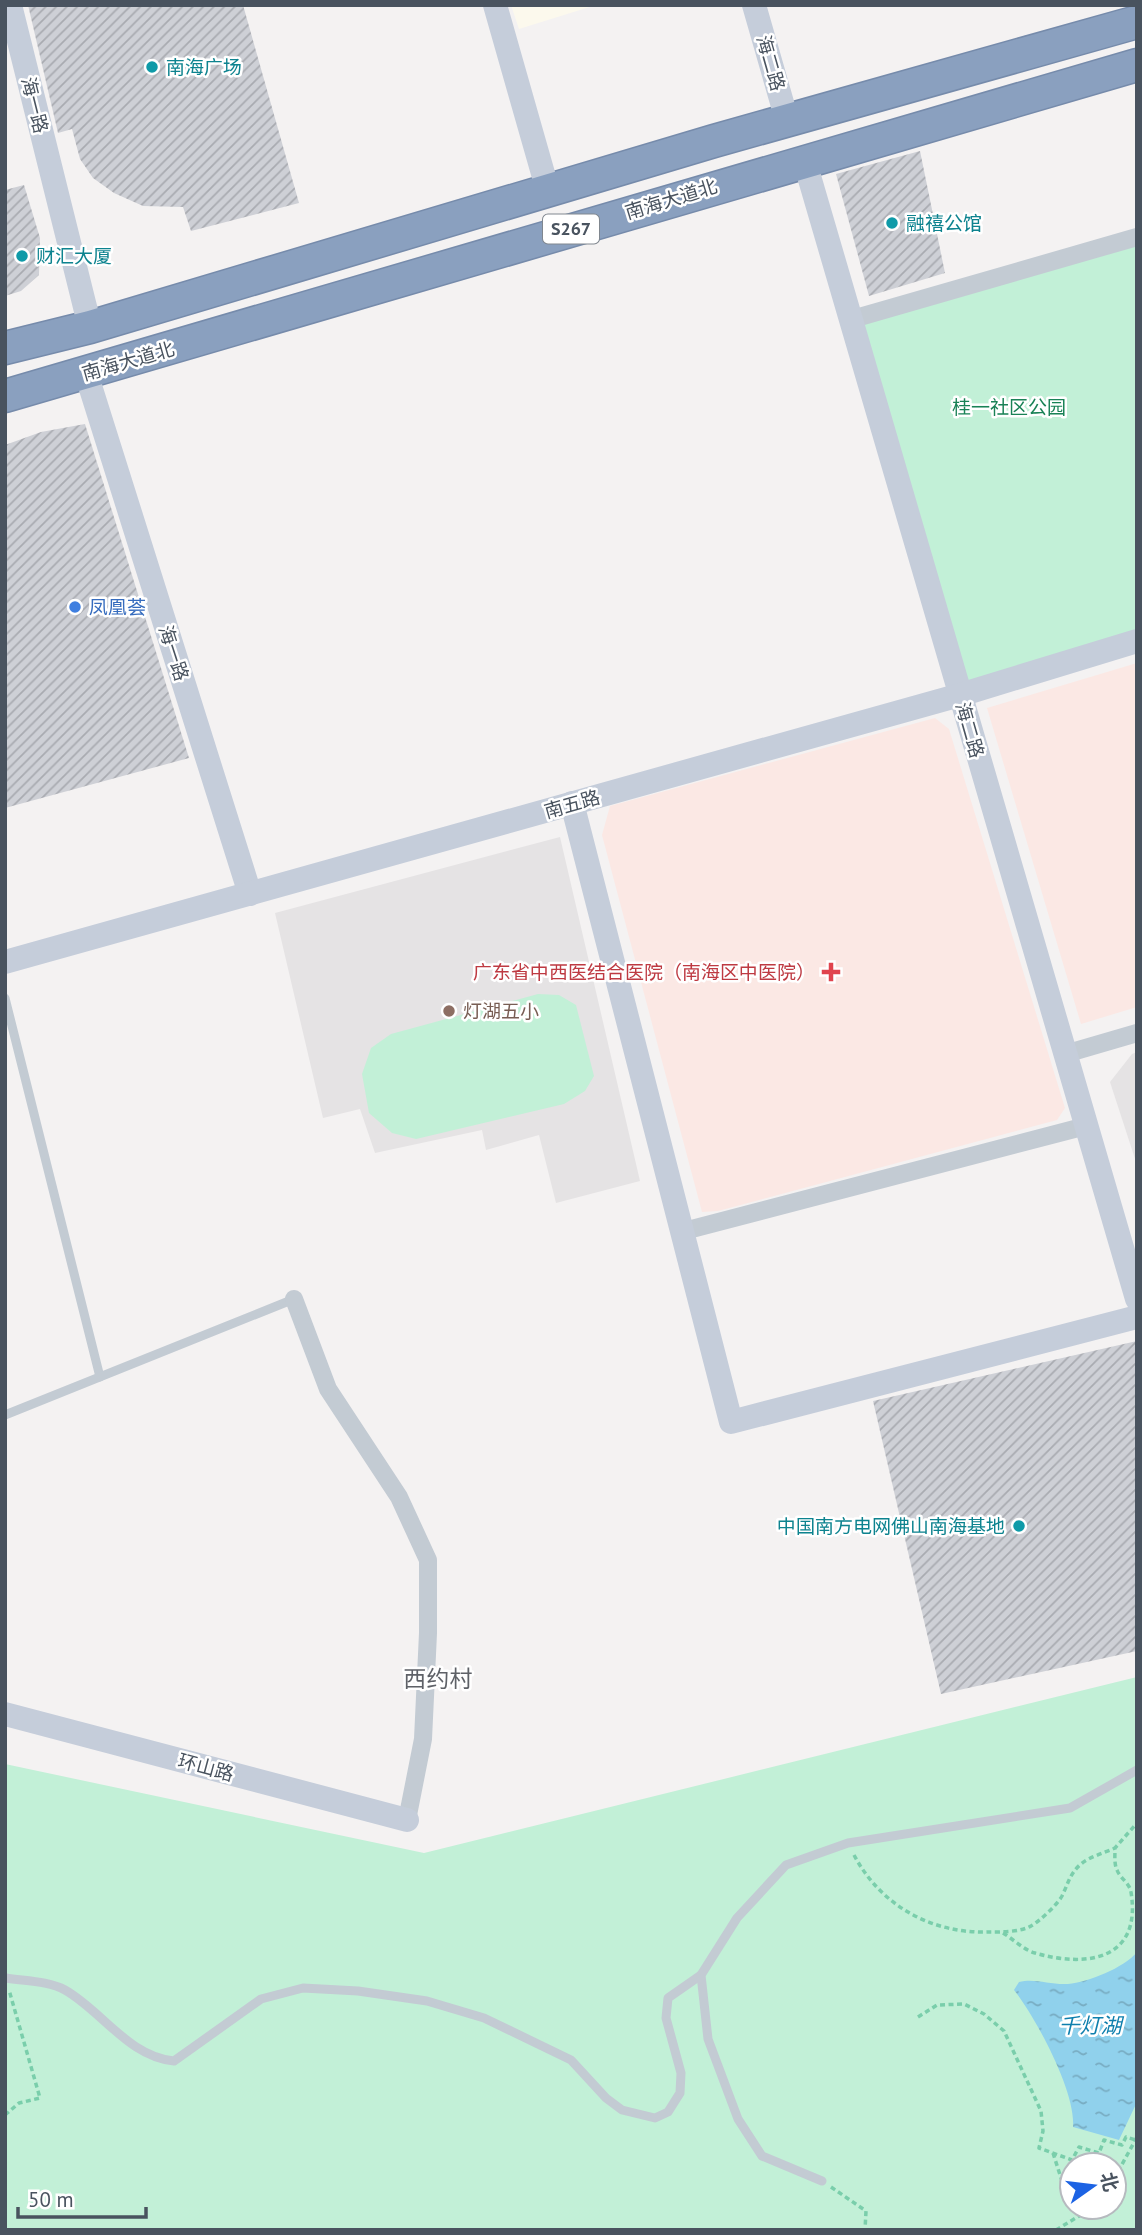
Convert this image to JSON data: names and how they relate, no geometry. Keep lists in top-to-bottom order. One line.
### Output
{"streets":{"highway":["南海大道北","S267"],"street":["海二路","海一路","南五路","环山路"]},"crossings":[["海二路","南海大道北"],["海二路","S267"],["海二路","南五路"],["海一路","南海大道北"],["海一路","S267"],["海一路","南五路"]],"districts":["西约村"],"water":["千灯湖"],"parks":["桂一社区公园"],"places":{"other":["南海广场","融禧公馆","财汇大厦","凤凰荟","灯湖五小","中国南方电网佛山南海基地"],"health":["广东省中西医结合医院（南海区中医院）"]},"scale_bar":"50 m","north":"right"}
